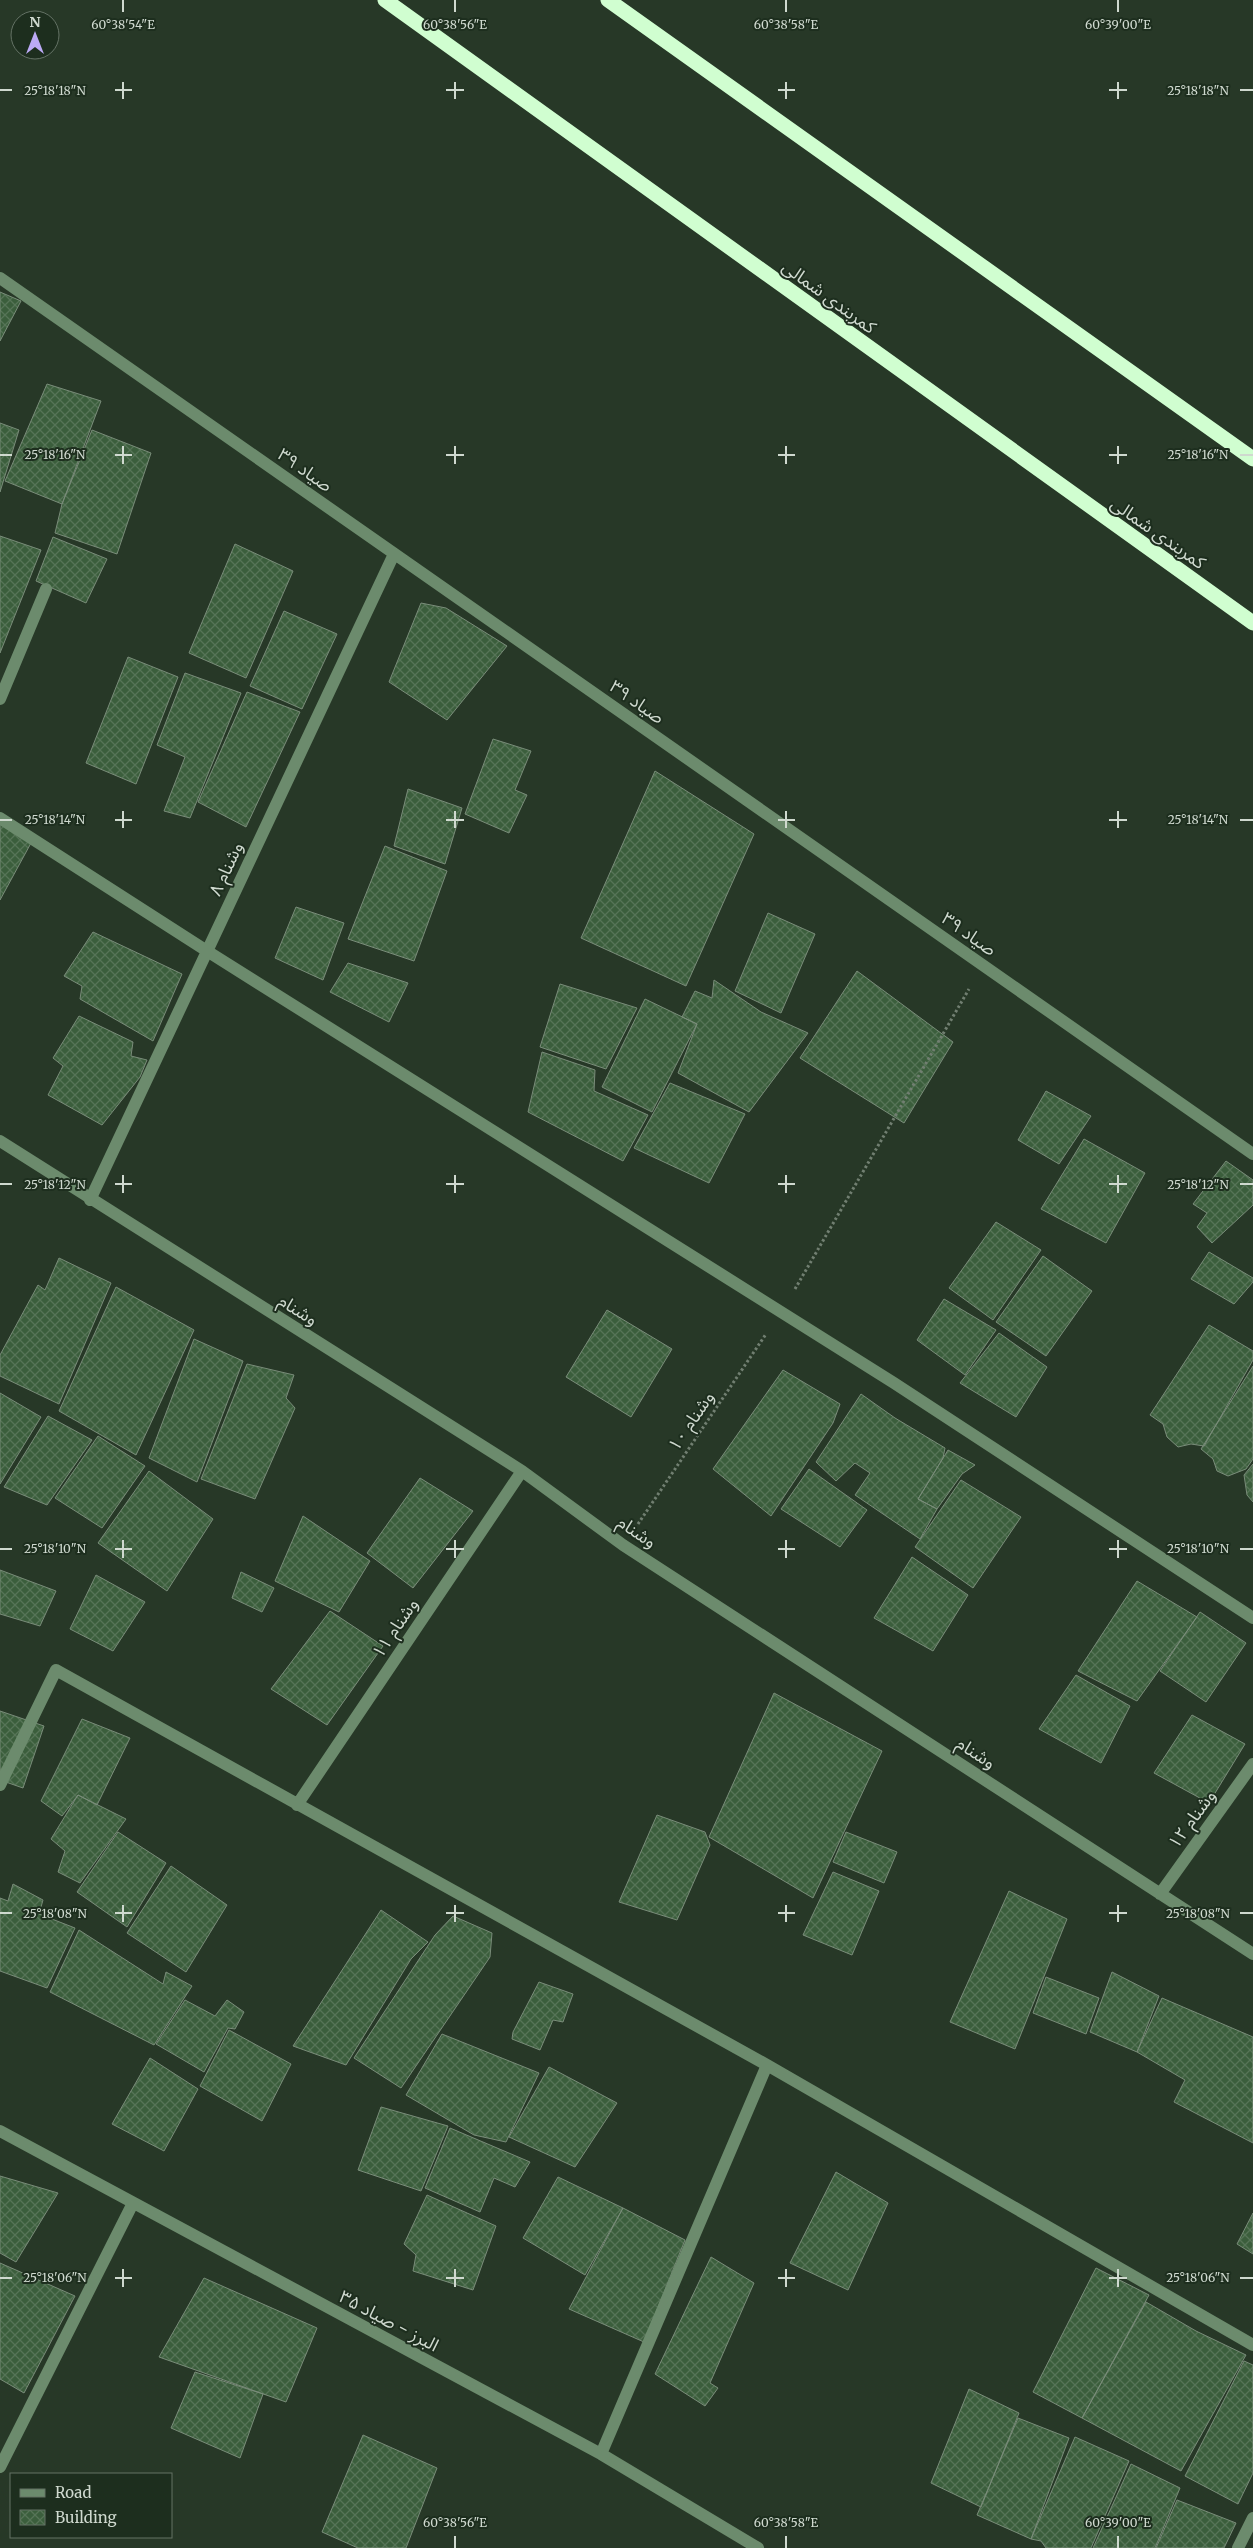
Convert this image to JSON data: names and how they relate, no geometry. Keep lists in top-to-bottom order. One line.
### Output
{"streets":{"highway":["کمربندی شمالی"],"street":["صیاد ۳۹","وشنام ۸","وشنام","وشنام ۱۱","وشنام ۱۲","البرز - صیاد ۳۵"],"path":["وشنام ۱۰"]},"crossings":[["صیاد ۳۹","وشنام ۸"],["صیاد ۳۹","وشنام ۱۰"],["وشنام ۸","وشنام"],["وشنام","وشنام ۱۰"],["وشنام","وشنام ۱۱"],["وشنام","وشنام ۱۲"]],"legend":["Road","Building"],"north":"top","coordinates":["60°38'54\"E","60°38'56\"E","60°38'58\"E","60°39'00\"E","25°18'18\"N","25°18'16\"N","25°18'14\"N","25°18'12\"N","25°18'10\"N","25°18'08\"N","25°18'06\"N"]}
